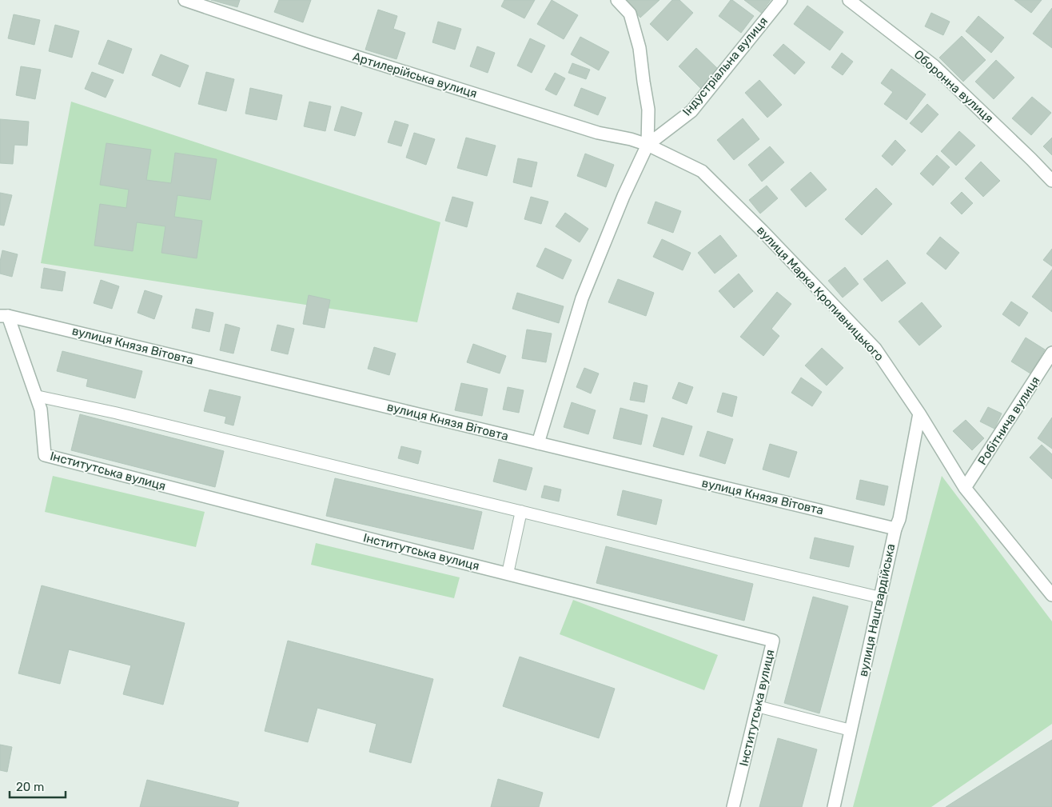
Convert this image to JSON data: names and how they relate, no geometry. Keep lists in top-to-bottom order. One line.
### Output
{"streets":{"street":["Індустріальна вулиця","Артилерійська вулиця","Оборонна вулиця","вулиця Марка Кропивницького","вулиця Князя Вітовта","Робітнича вулиця","Інститутська вулиця","вулиця Нацгвардійська"]},"crossings":[["Індустріальна вулиця","Артилерійська вулиця"],["Індустріальна вулиця","вулиця Марка Кропивницького"],["Артилерійська вулиця","вулиця Марка Кропивницького"],["вулиця Марка Кропивницького","Робітнича вулиця"],["вулиця Марка Кропивницького","вулиця Нацгвардійська"],["вулиця Князя Вітовта","Інститутська вулиця"],["вулиця Князя Вітовта","вулиця Нацгвардійська"]],"scale_bar":"20 m"}
